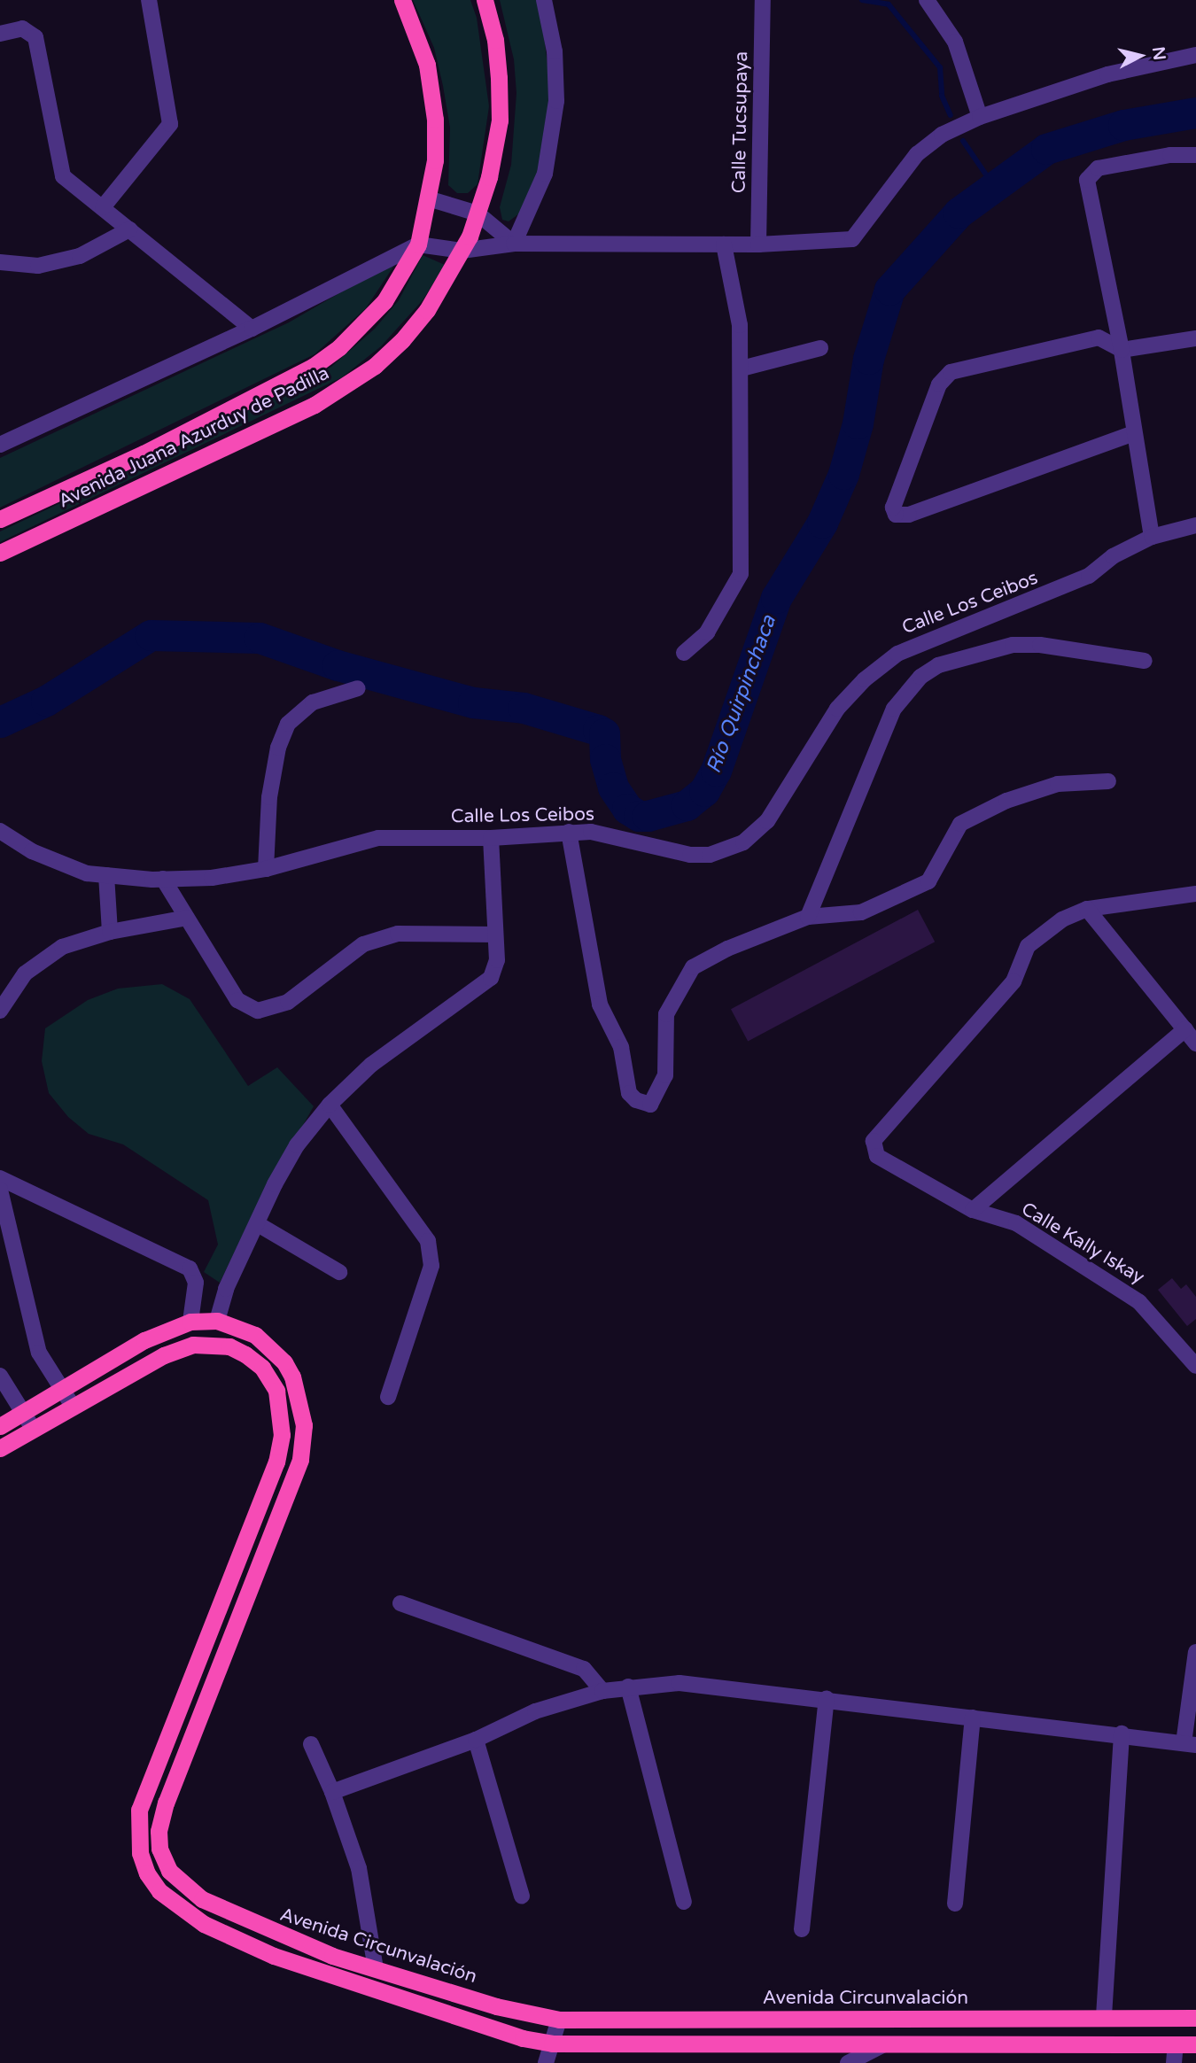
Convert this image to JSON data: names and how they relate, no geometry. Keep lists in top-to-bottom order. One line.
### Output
{"streets":{"highway":["Avenida Juana Azurduy de Padilla","Avenida Circunvalación"],"street":["Calle Tucsupaya","Calle Los Ceibos","Calle Kally Iskay"]},"water":["Río Quirpinchaca"],"north":"right"}
